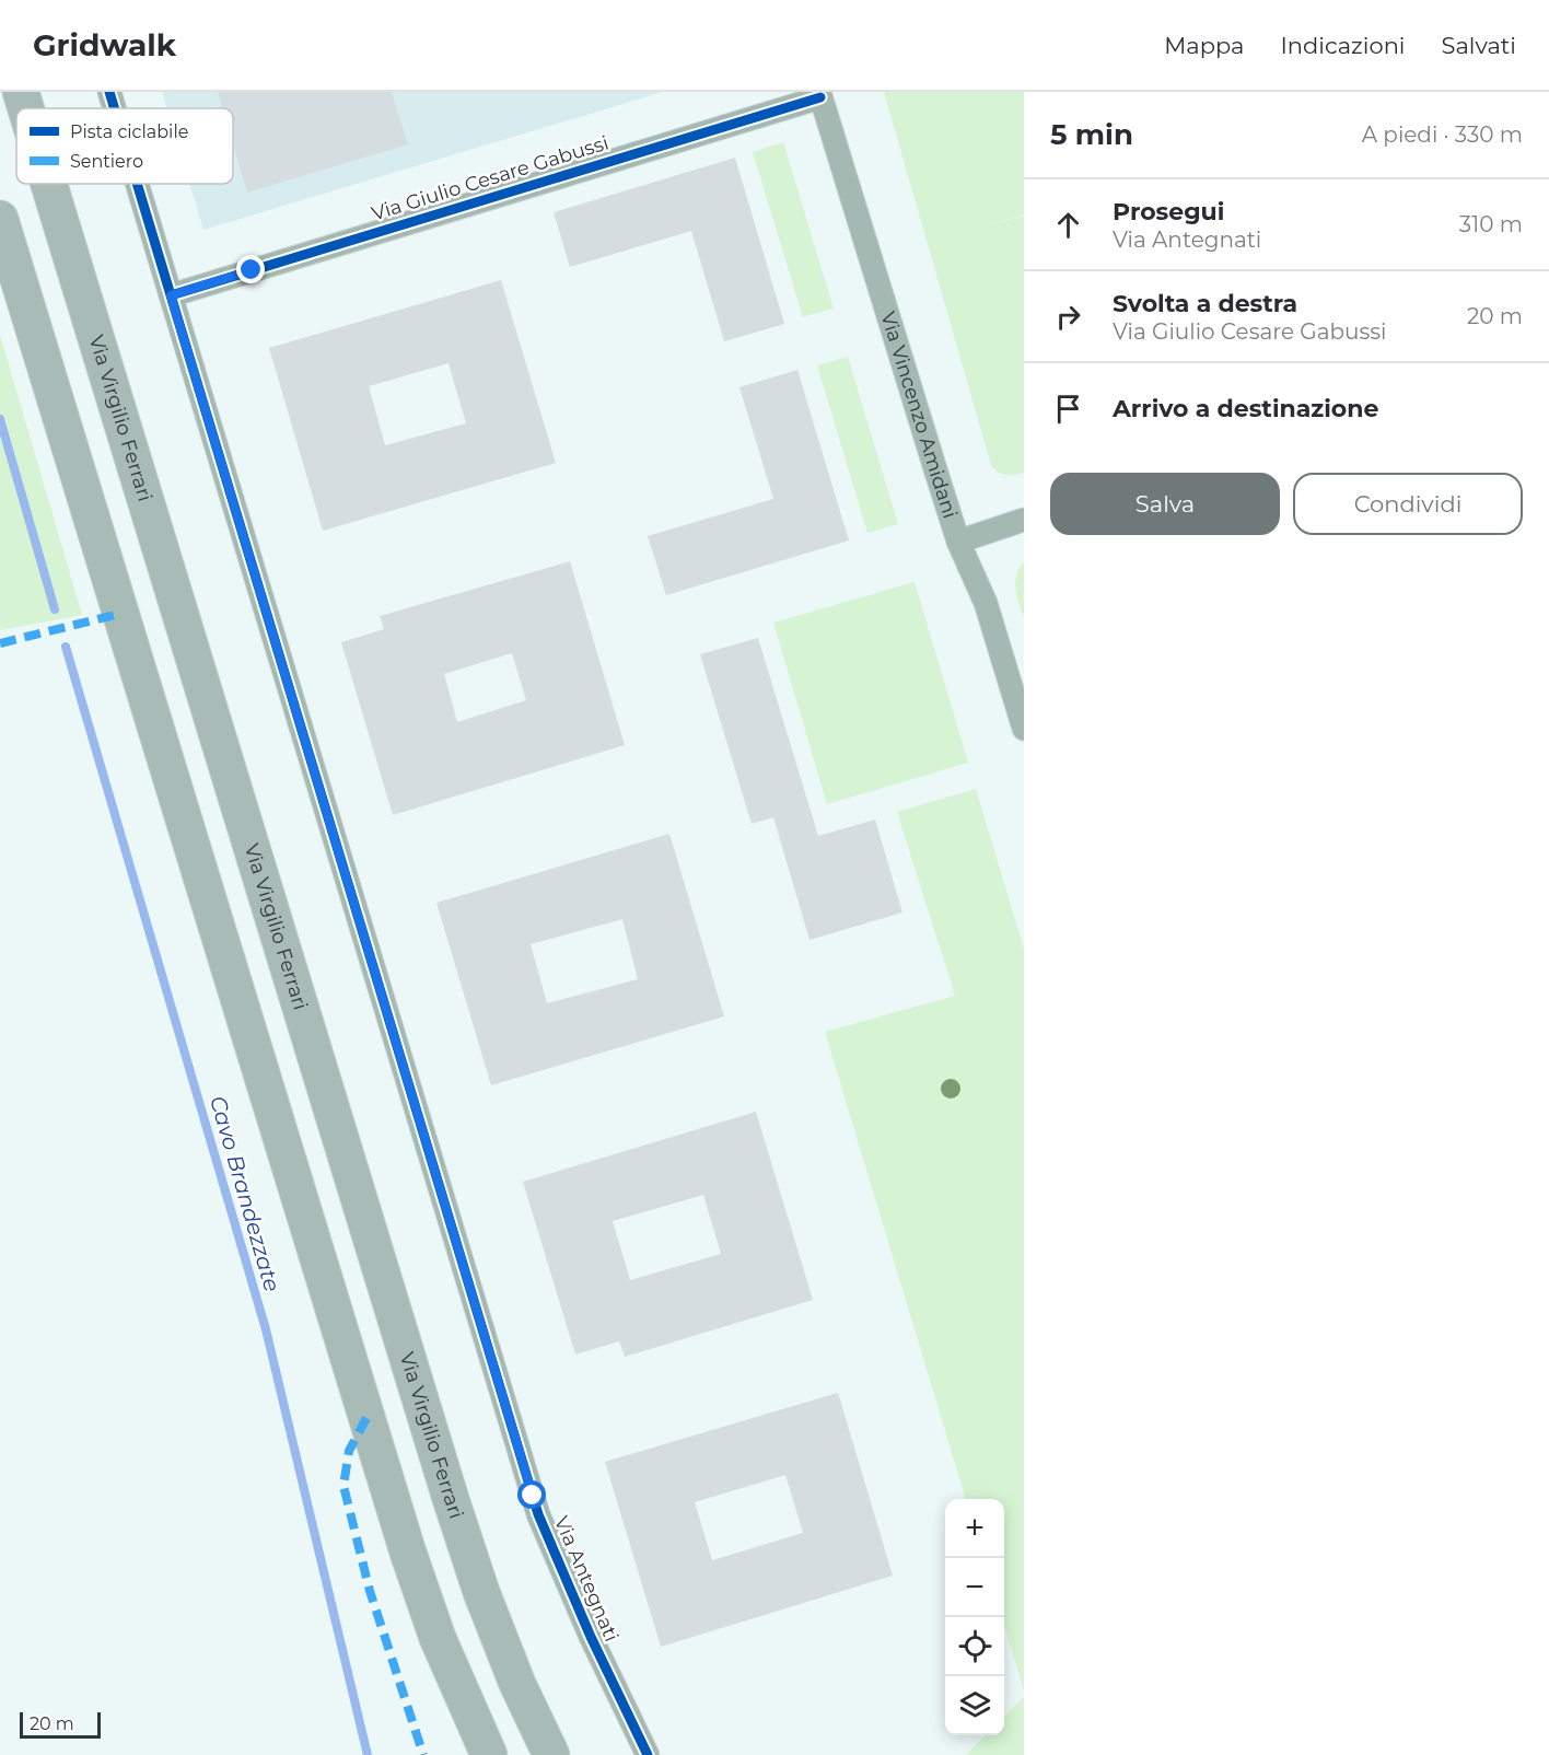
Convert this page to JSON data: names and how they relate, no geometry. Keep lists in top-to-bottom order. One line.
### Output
{"streets":{"main road":["Via Virgilio Ferrari"],"street":["Via Giulio Cesare Gabussi","Via Vincenzo Amidani","Via Antegnati"]},"crossings":[["Via Giulio Cesare Gabussi","Via Vincenzo Amidani"],["Via Giulio Cesare Gabussi","Via Antegnati"]],"water":["Cavo Brandezzate"],"legend":["Pista ciclabile","Sentiero"],"scale_bar":"20 m","page":{"header":"Gridwalk","nav":["Mappa","Indicazioni","Salvati"],"heading":["5 min","A piedi · 330 m"],"list":[["Prosegui","Via Antegnati","310 m"],["Svolta a destra","Via Giulio Cesare Gabussi","20 m"],"Arrivo a destinazione"],"buttons":["Salva","Condividi"],"map_buttons":["+","−"],"scale":"20 m"}}
